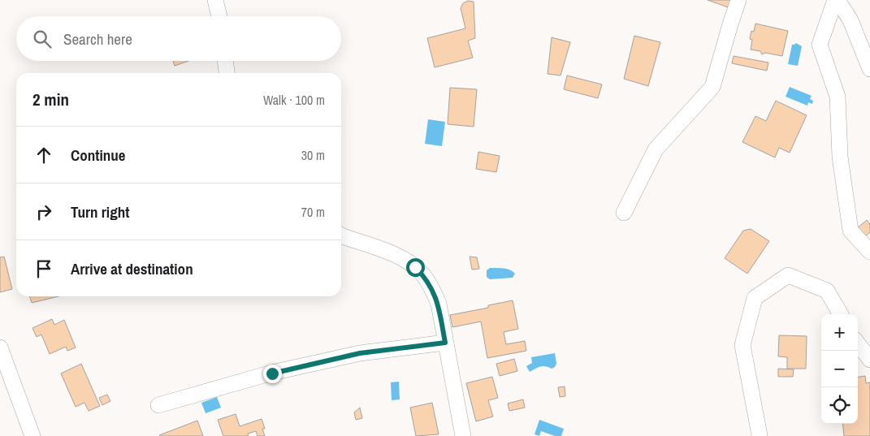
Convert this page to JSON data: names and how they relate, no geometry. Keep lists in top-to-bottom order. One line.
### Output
{"page":{"search":"Search here","heading":["2 min","Walk · 100 m"],"list":[["Continue","30 m"],["Turn right","70 m"],"Arrive at destination"],"map_buttons":["+","−"]}}
